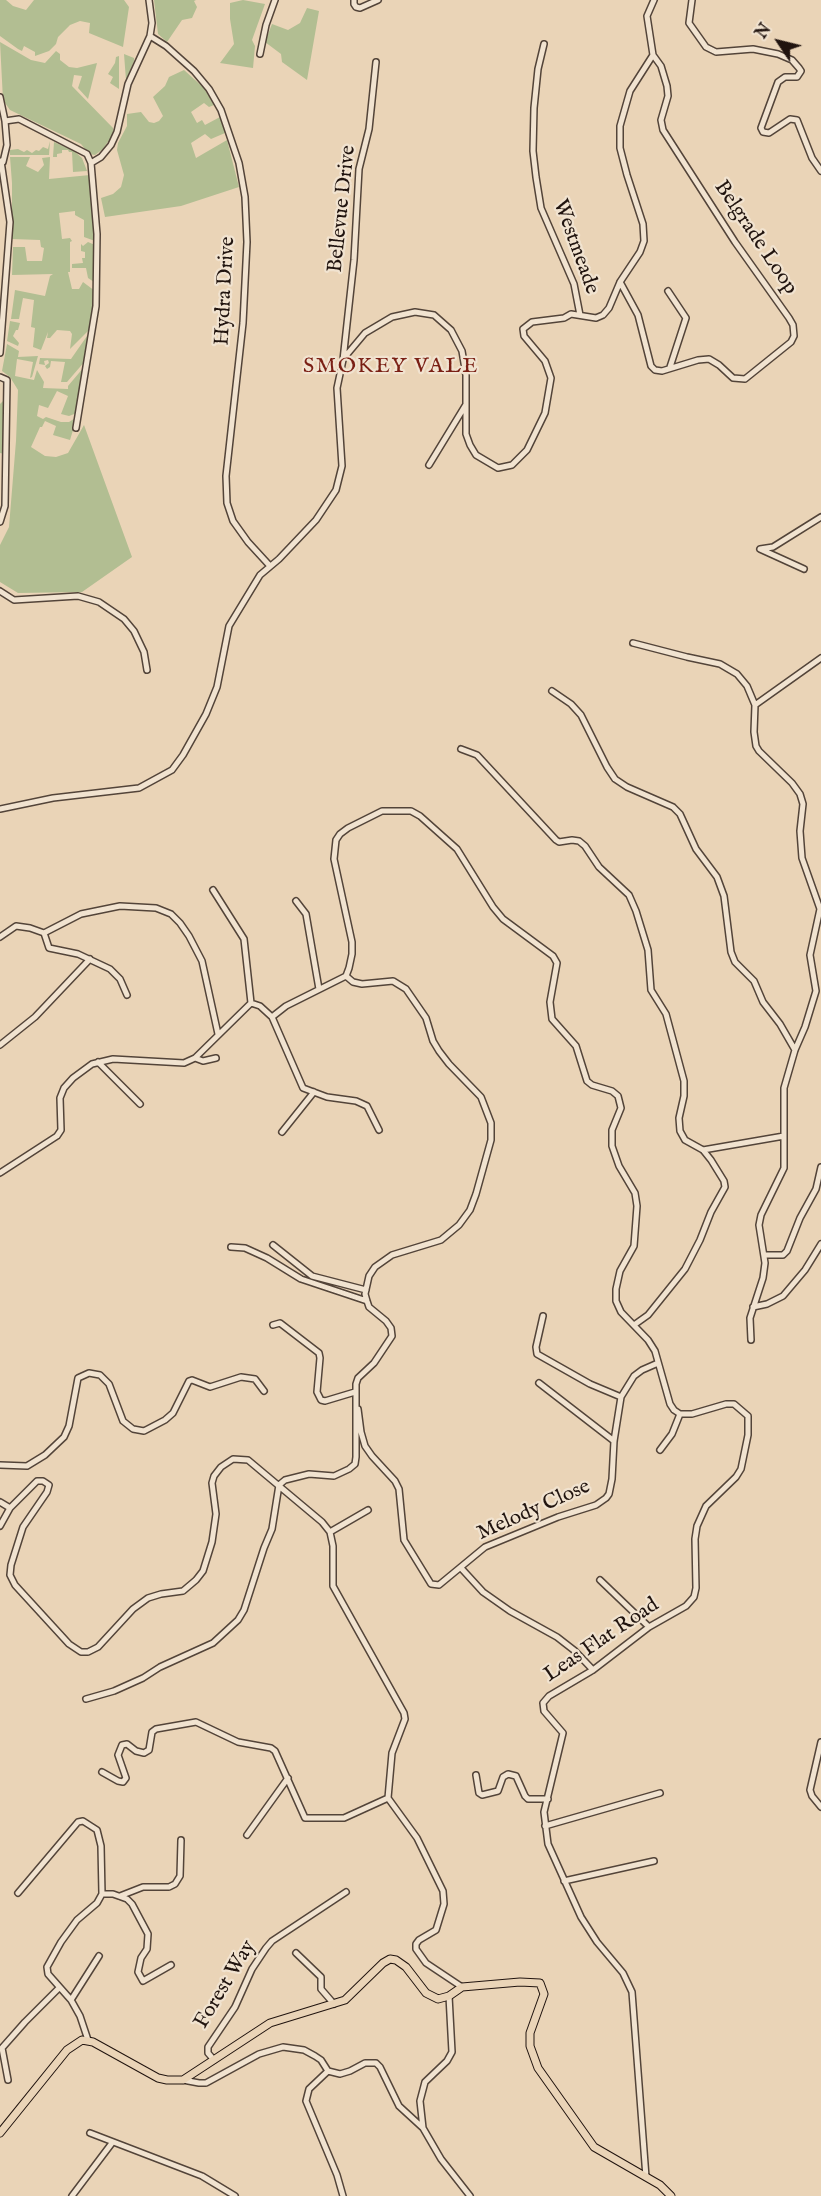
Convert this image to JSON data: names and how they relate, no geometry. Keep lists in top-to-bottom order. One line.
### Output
{"streets":{"street":["Bellevue Drive","Belgrade Loop","Westmeade","Hydra Drive","Melody Close","Leas Flat Road","Forest Way"]},"crossings":[["Bellevue Drive","Hydra Drive"],["Belgrade Loop","Westmeade"]],"districts":["SMOKEY VALE"],"north":"top left"}
